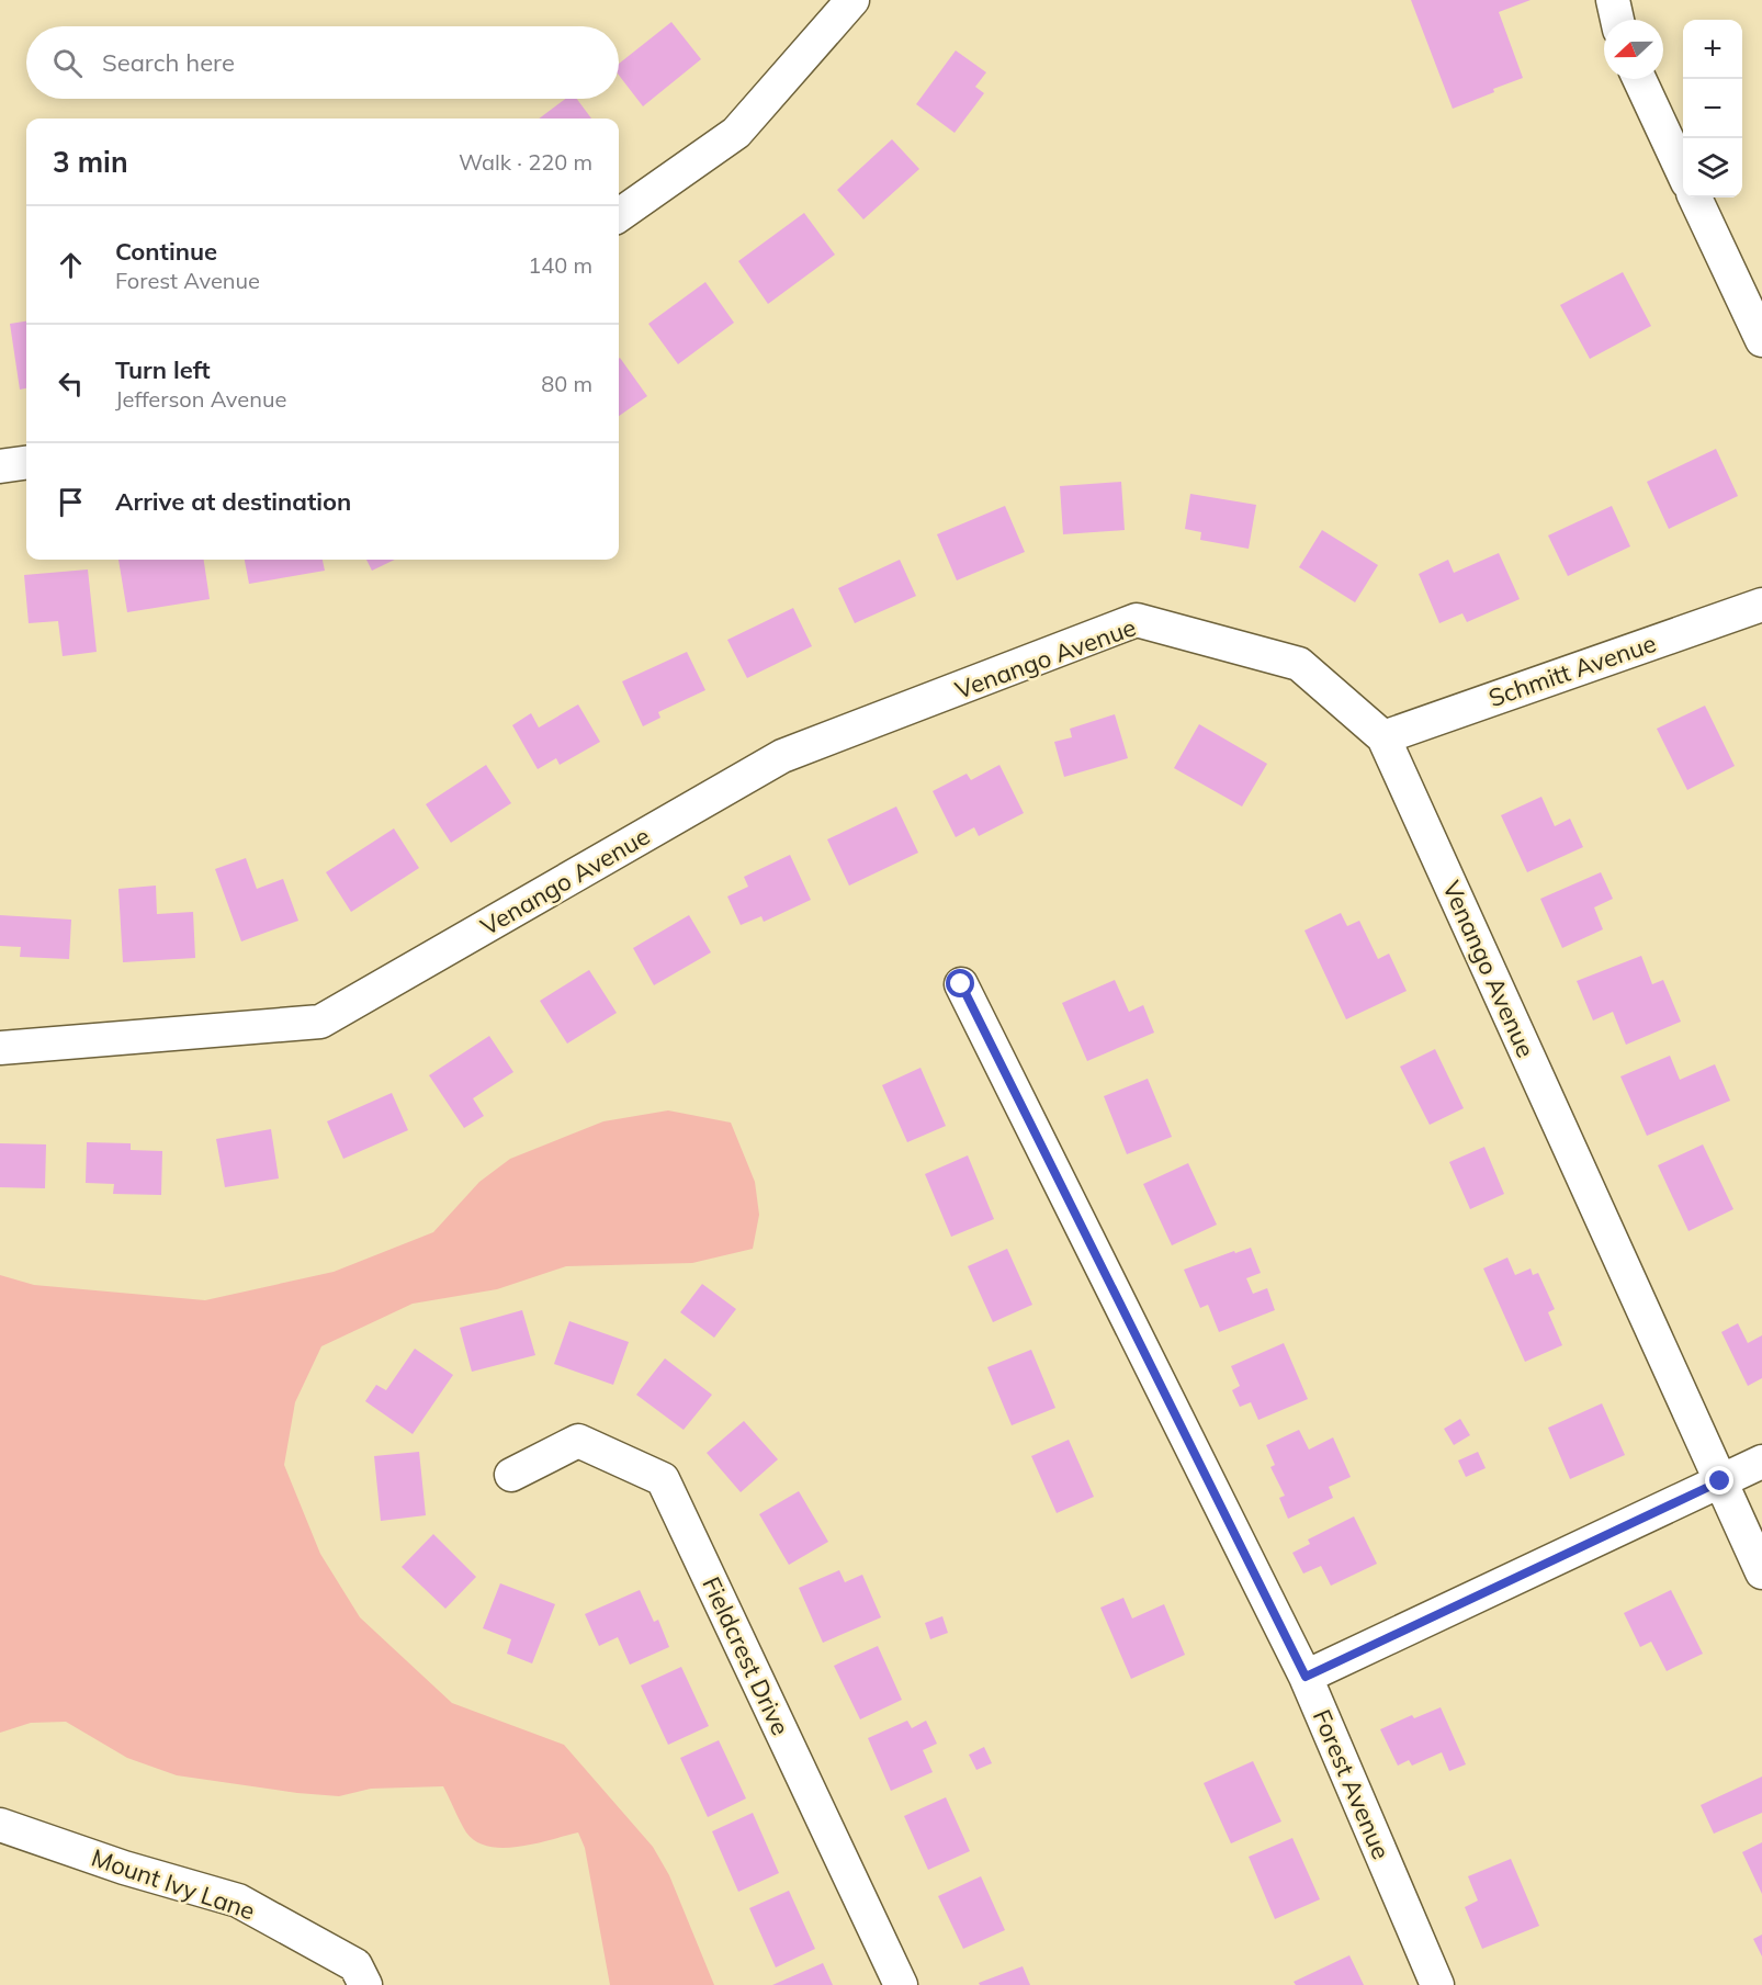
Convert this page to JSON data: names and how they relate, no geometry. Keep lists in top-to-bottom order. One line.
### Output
{"streets":{"street":["Venango Avenue","Schmitt Avenue","Fieldcrest Drive","Forest Avenue","Mount Ivy Lane"]},"crossings":[["Venango Avenue","Schmitt Avenue"]],"north":"left","page":{"map_buttons":["+","−"],"search":"Search here","heading":["3 min","Walk · 220 m"],"list":[["Continue","Forest Avenue","140 m"],["Turn left","Jefferson Avenue","80 m"],"Arrive at destination"]}}
